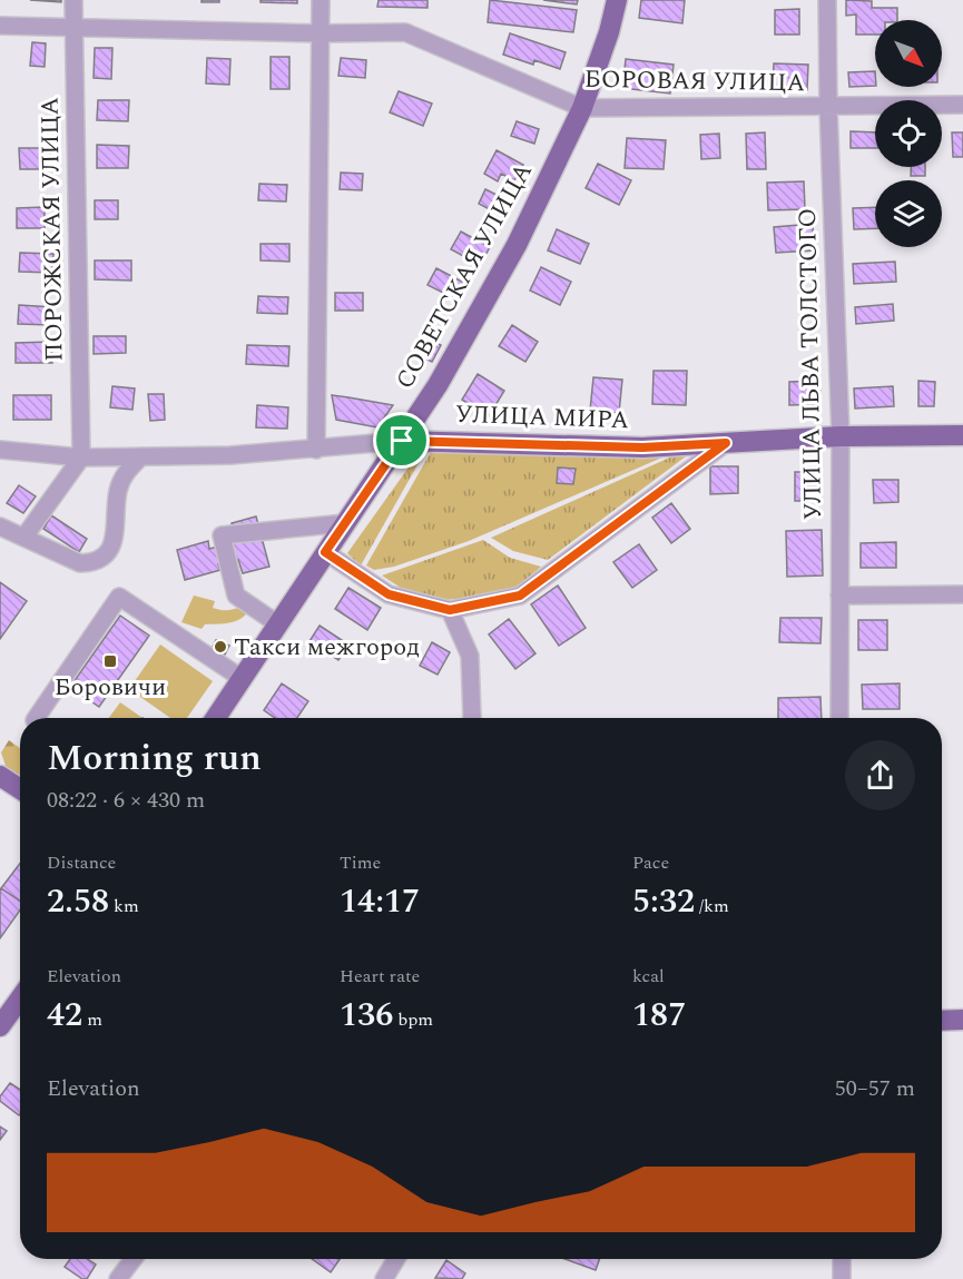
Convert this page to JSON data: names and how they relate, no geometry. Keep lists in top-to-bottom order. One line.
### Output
{"streets":{"main road":["СОВЕТСКАЯ УЛИЦА","УЛИЦА МИРА"],"street":["БОРОВАЯ УЛИЦА","ПОРОЖСКАЯ УЛИЦА","УЛИЦА ЛЬВА ТОЛСТОГО"]},"crossings":[["БОРОВАЯ УЛИЦА","ПОРОЖСКАЯ УЛИЦА"],["БОРОВАЯ УЛИЦА","СОВЕТСКАЯ УЛИЦА"],["БОРОВАЯ УЛИЦА","УЛИЦА ЛЬВА ТОЛСТОГО"],["ПОРОЖСКАЯ УЛИЦА","УЛИЦА МИРА"],["СОВЕТСКАЯ УЛИЦА","УЛИЦА МИРА"],["УЛИЦА ЛЬВА ТОЛСТОГО","УЛИЦА МИРА"]],"places":{"other":["Такси межгород"],"transit":["Боровичи"]},"north":"bottom right","page":{"heading":["Morning run","08:22 · 6 × 430 m"],"stats":[["Distance","2.58 km"],["Time","14:17"],["Pace","5:32 /km"],["Elevation","42 m"],["Heart rate","136 bpm"],["kcal","187"]],"chart":["Elevation","50–57 m"]}}
